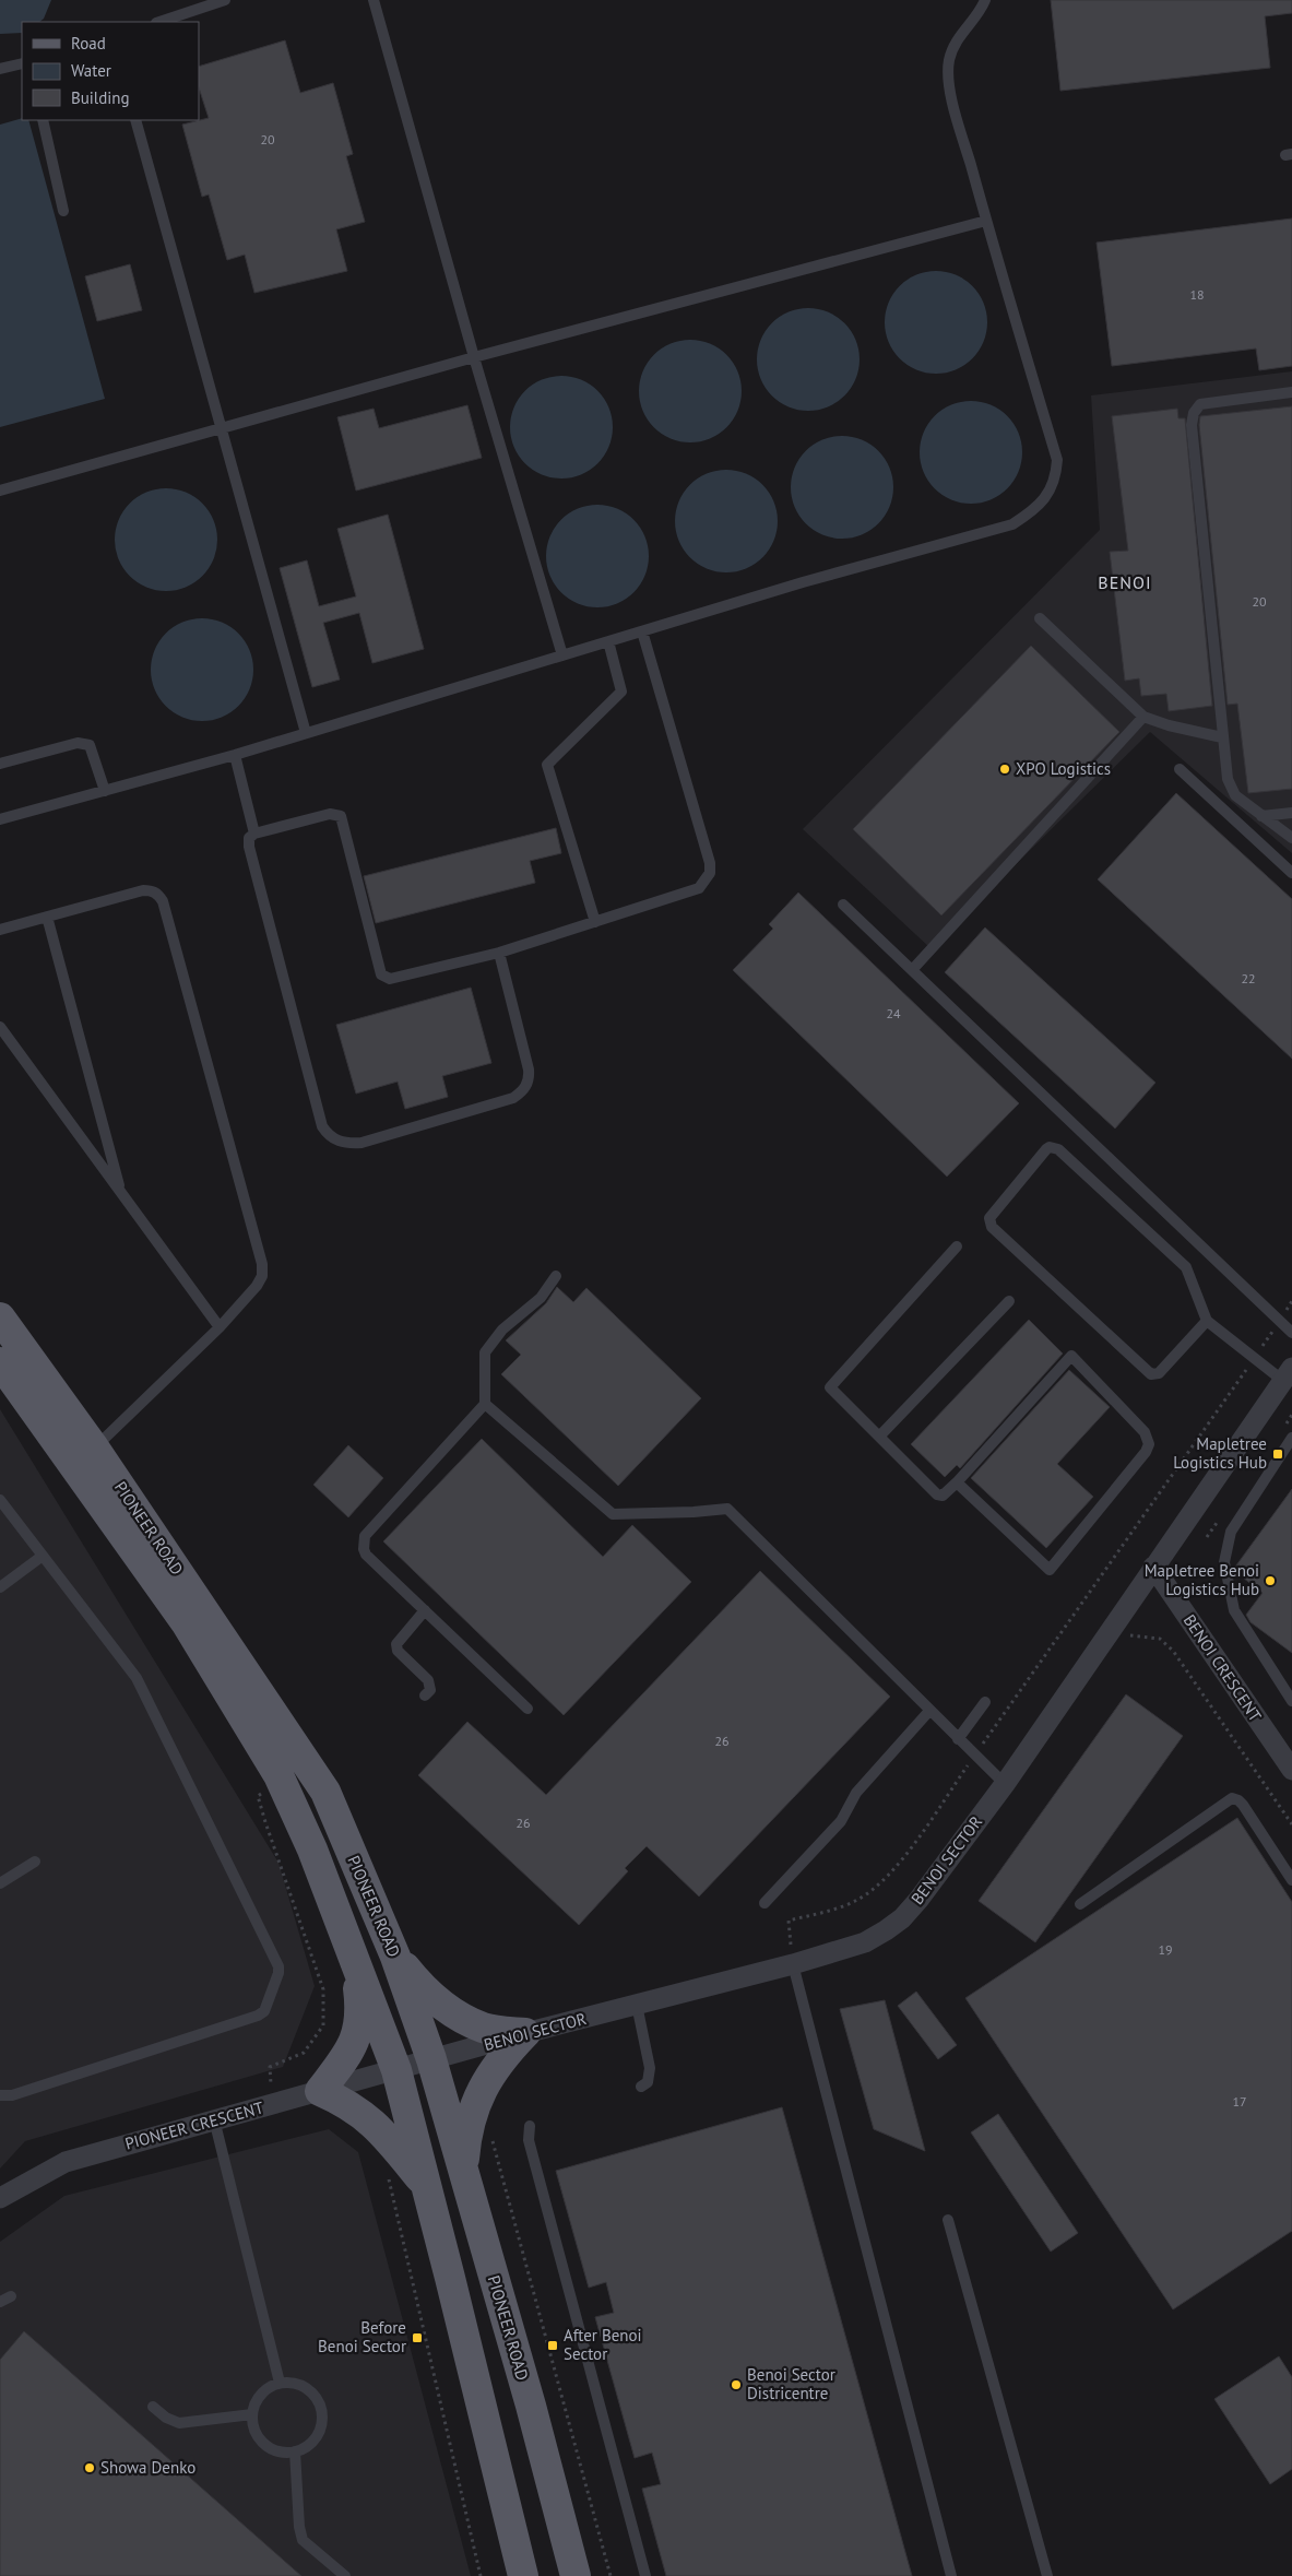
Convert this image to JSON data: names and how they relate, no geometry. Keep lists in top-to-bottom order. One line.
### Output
{"streets":{"main road":["PIONEER ROAD"],"street":["BENOI CRESCENT","BENOI SECTOR","PIONEER CRESCENT"]},"crossings":[["PIONEER ROAD","BENOI SECTOR"],["PIONEER ROAD","PIONEER CRESCENT"],["BENOI CRESCENT","BENOI SECTOR"],["BENOI SECTOR","PIONEER CRESCENT"]],"districts":["BENOI"],"places":{"other":["XPO Logistics","Mapletree Benoi Logistics Hub","Benoi Sector Districentre","Showa Denko"],"transit":["Mapletree Logistics Hub","Before Benoi Sector","After Benoi Sector"]},"house_numbers":["20","18","20","22","24","26","26","19","17"],"legend":["Road","Water","Building"]}
